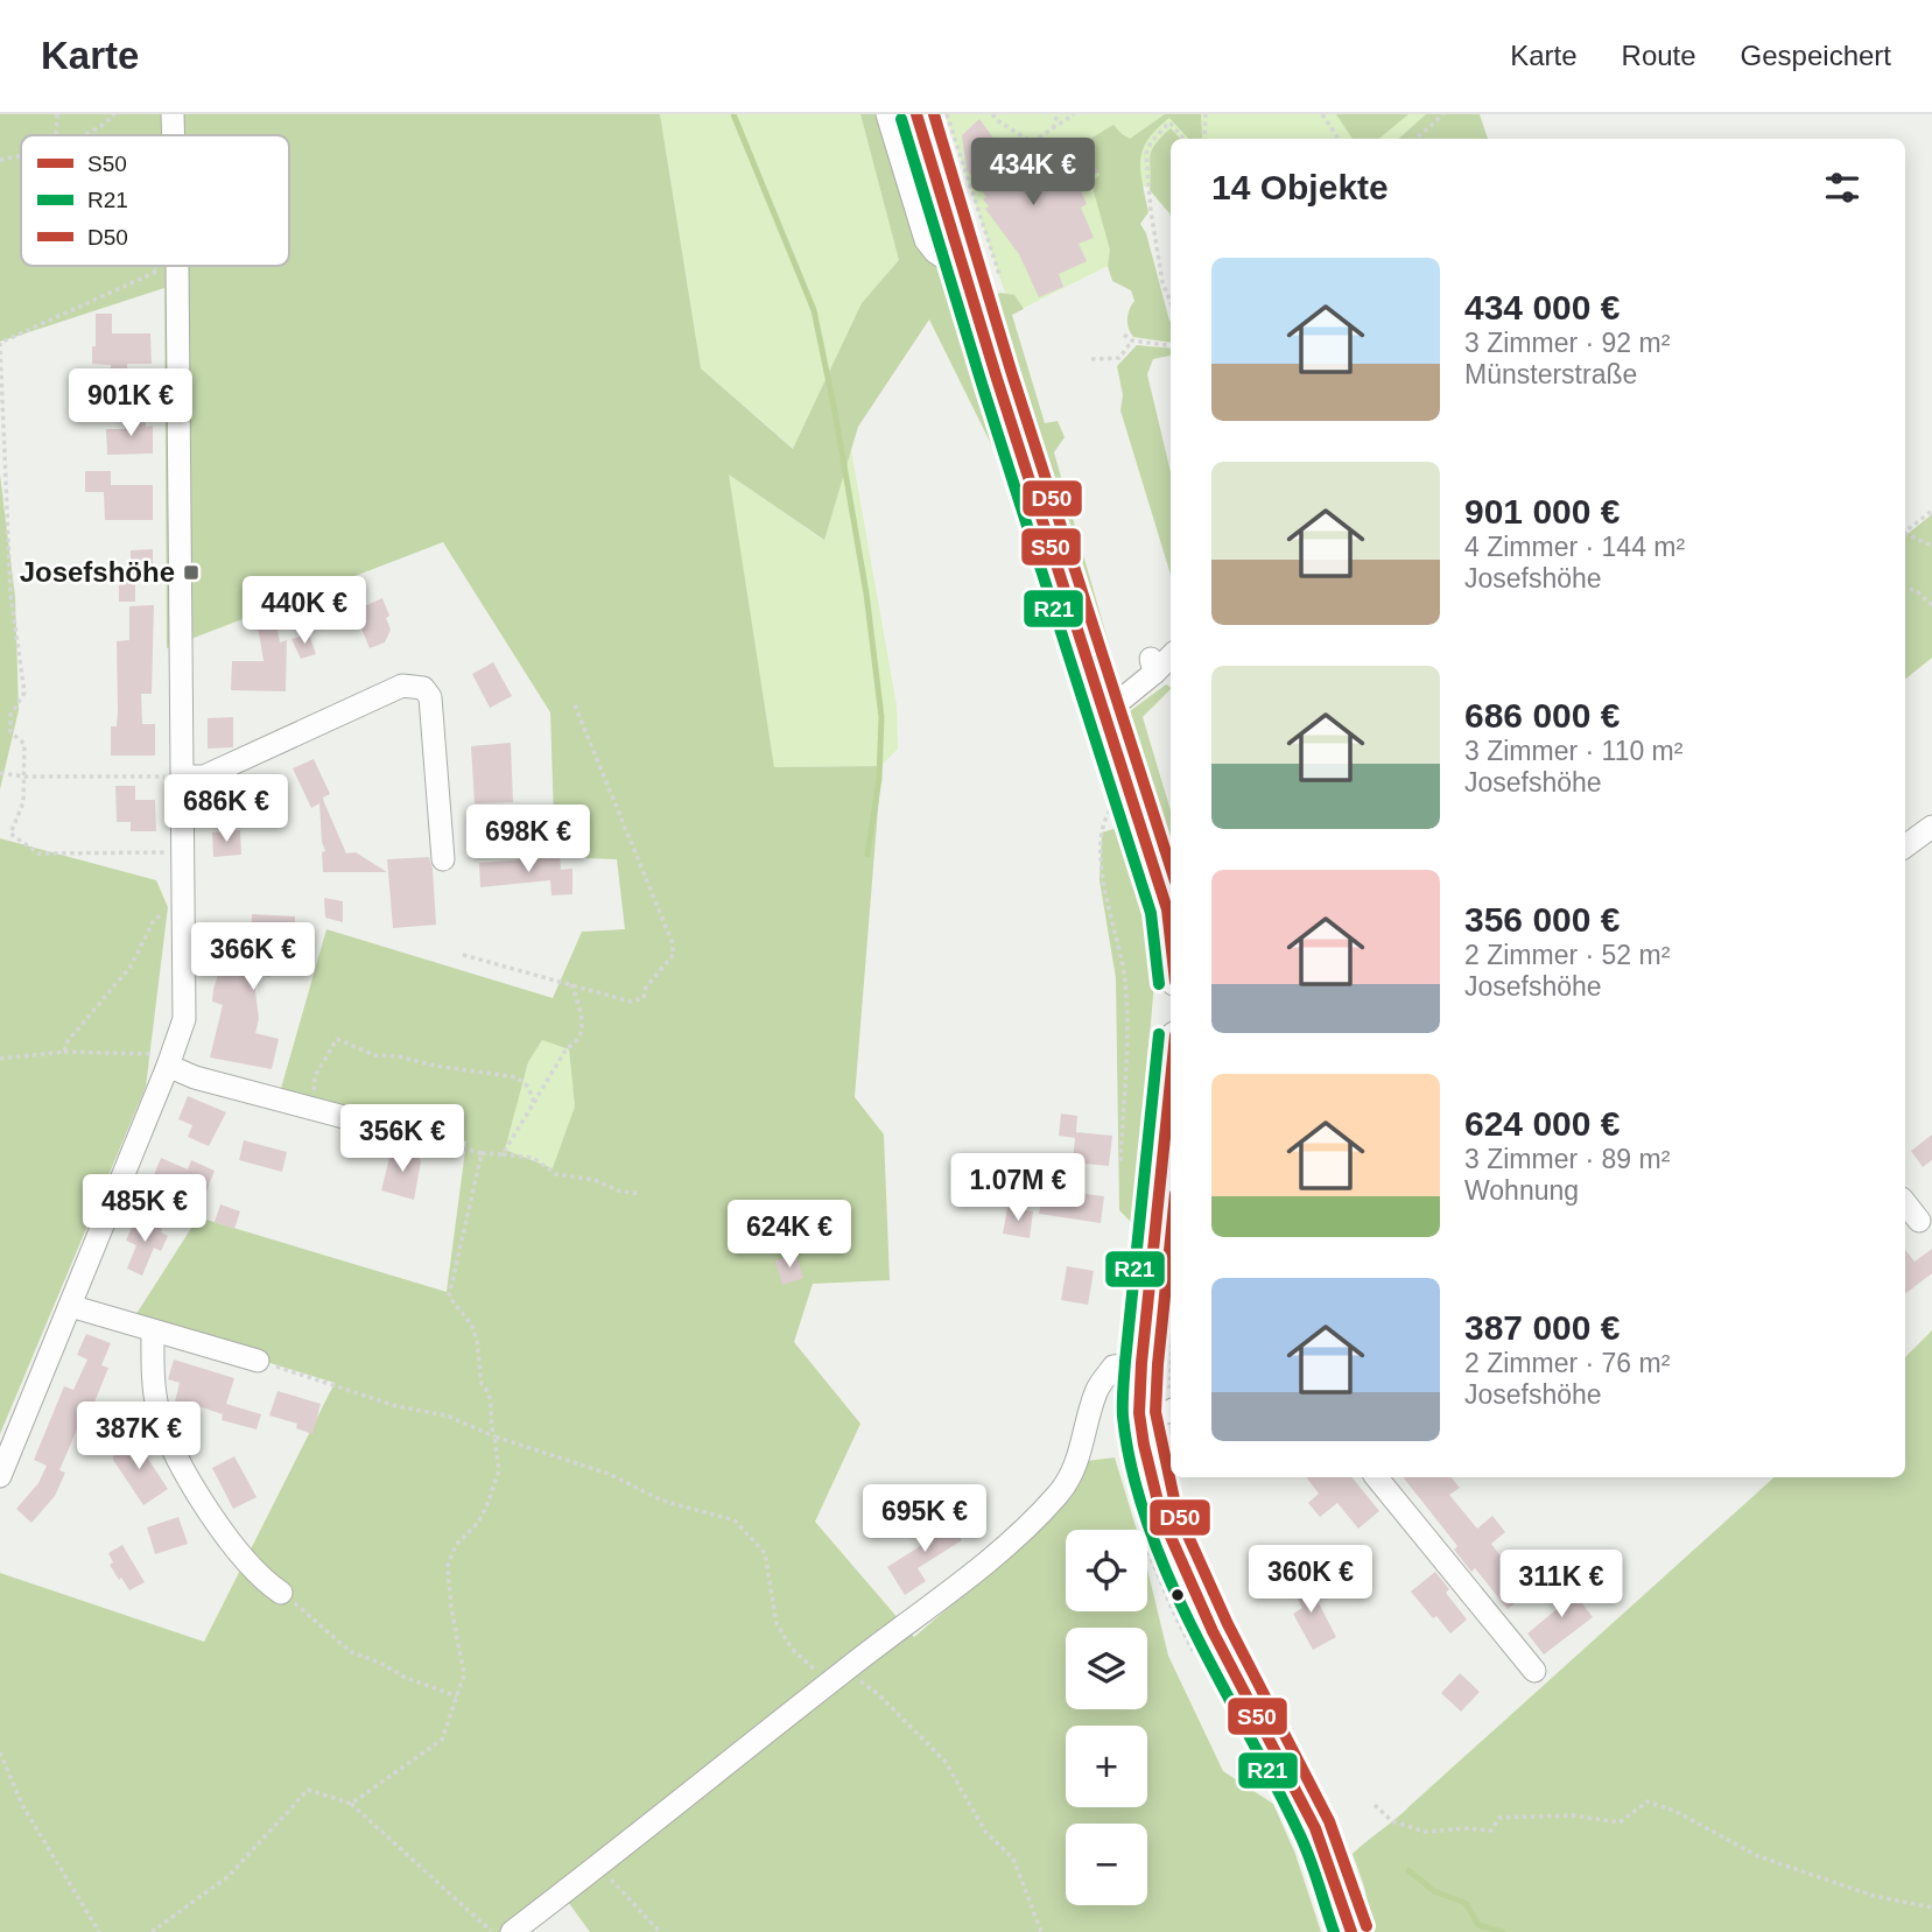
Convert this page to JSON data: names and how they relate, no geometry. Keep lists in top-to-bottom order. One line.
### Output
{"places":{"transit":["Josefshöhe"]},"lines":["transit line S50","transit line D50","transit line R21"],"legend":["S50","R21","D50"],"page":{"header":"Karte","nav":["Karte","Route","Gespeichert"],"price":["434K €","901K €","440K €","686K €","698K €","366K €","356K €","1.07M €","485K €","624K €","387K €","695K €","360K €","311K €"],"heading":"14 Objekte","list":[{"name":"434 000 €","note":"3 Zimmer · 92 m² · Münsterstraße"},{"name":"901 000 €","note":"4 Zimmer · 144 m² · Josefshöhe"},{"name":"686 000 €","note":"3 Zimmer · 110 m² · Josefshöhe"},{"name":"356 000 €","note":"2 Zimmer · 52 m² · Josefshöhe"},{"name":"624 000 €","note":"3 Zimmer · 89 m² · Wohnung"},{"name":"387 000 €","note":"2 Zimmer · 76 m² · Josefshöhe"}],"map_buttons":["+","−"]}}
